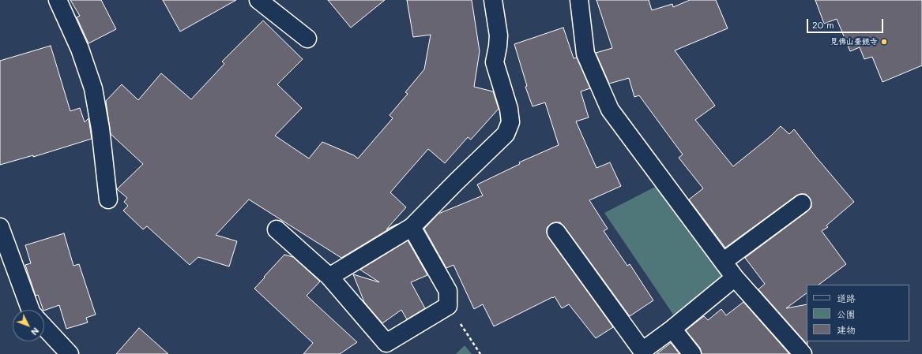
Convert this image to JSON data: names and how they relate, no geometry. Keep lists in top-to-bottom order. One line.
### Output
{"places":["見佛山臺鏡寺"],"legend":["道路","公園","建物"],"scale_bar":"20 m","north":"bottom right"}
